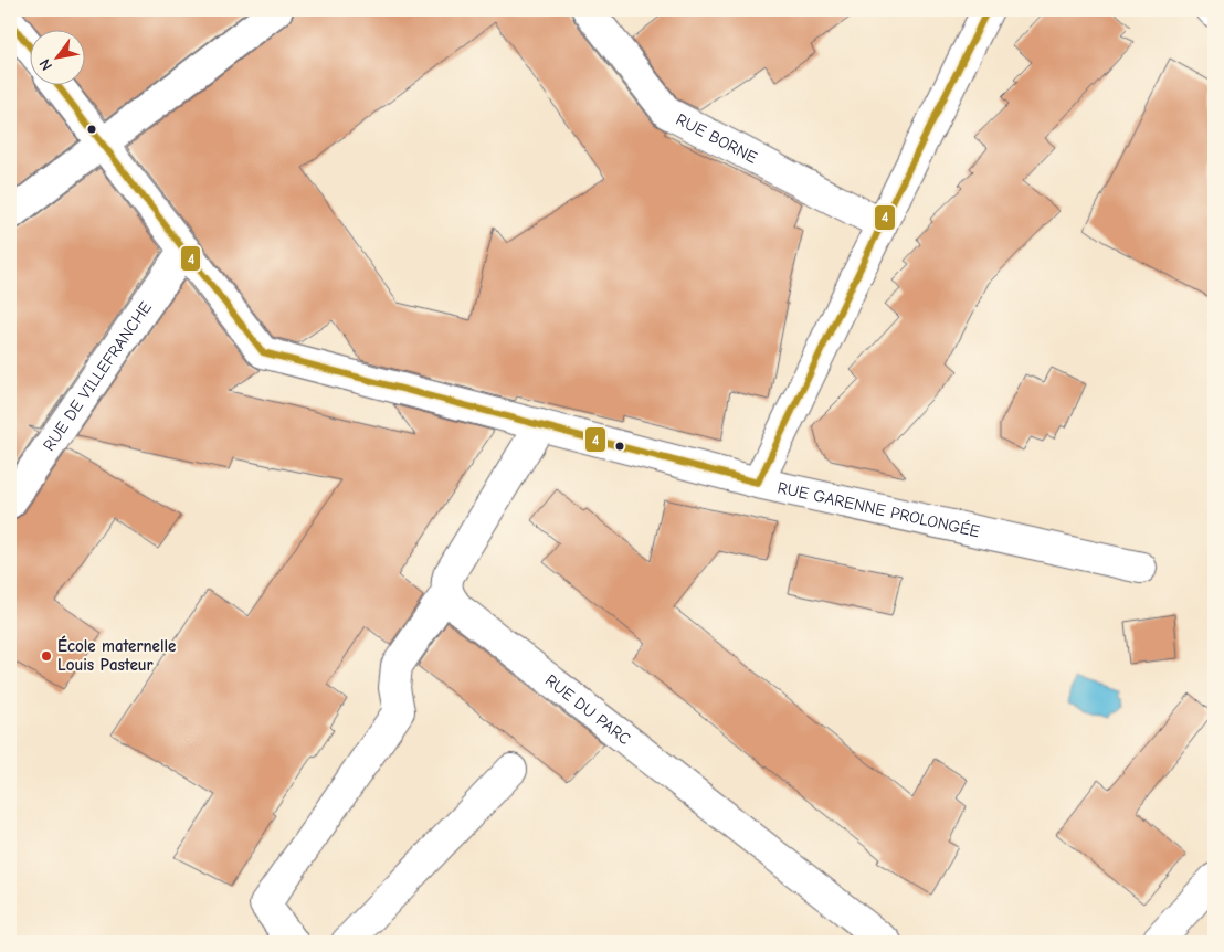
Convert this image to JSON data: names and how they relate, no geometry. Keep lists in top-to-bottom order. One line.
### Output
{"streets":{"street":["RUE BORNE","RUE DE VILLEFRANCHE","RUE GARENNE PROLONGÉE","RUE DU PARC"]},"crossings":[["RUE DE VILLEFRANCHE","RUE GARENNE PROLONGÉE"]],"places":["École maternelle Louis Pasteur"],"lines":["transit line 4"],"north":"bottom left"}
